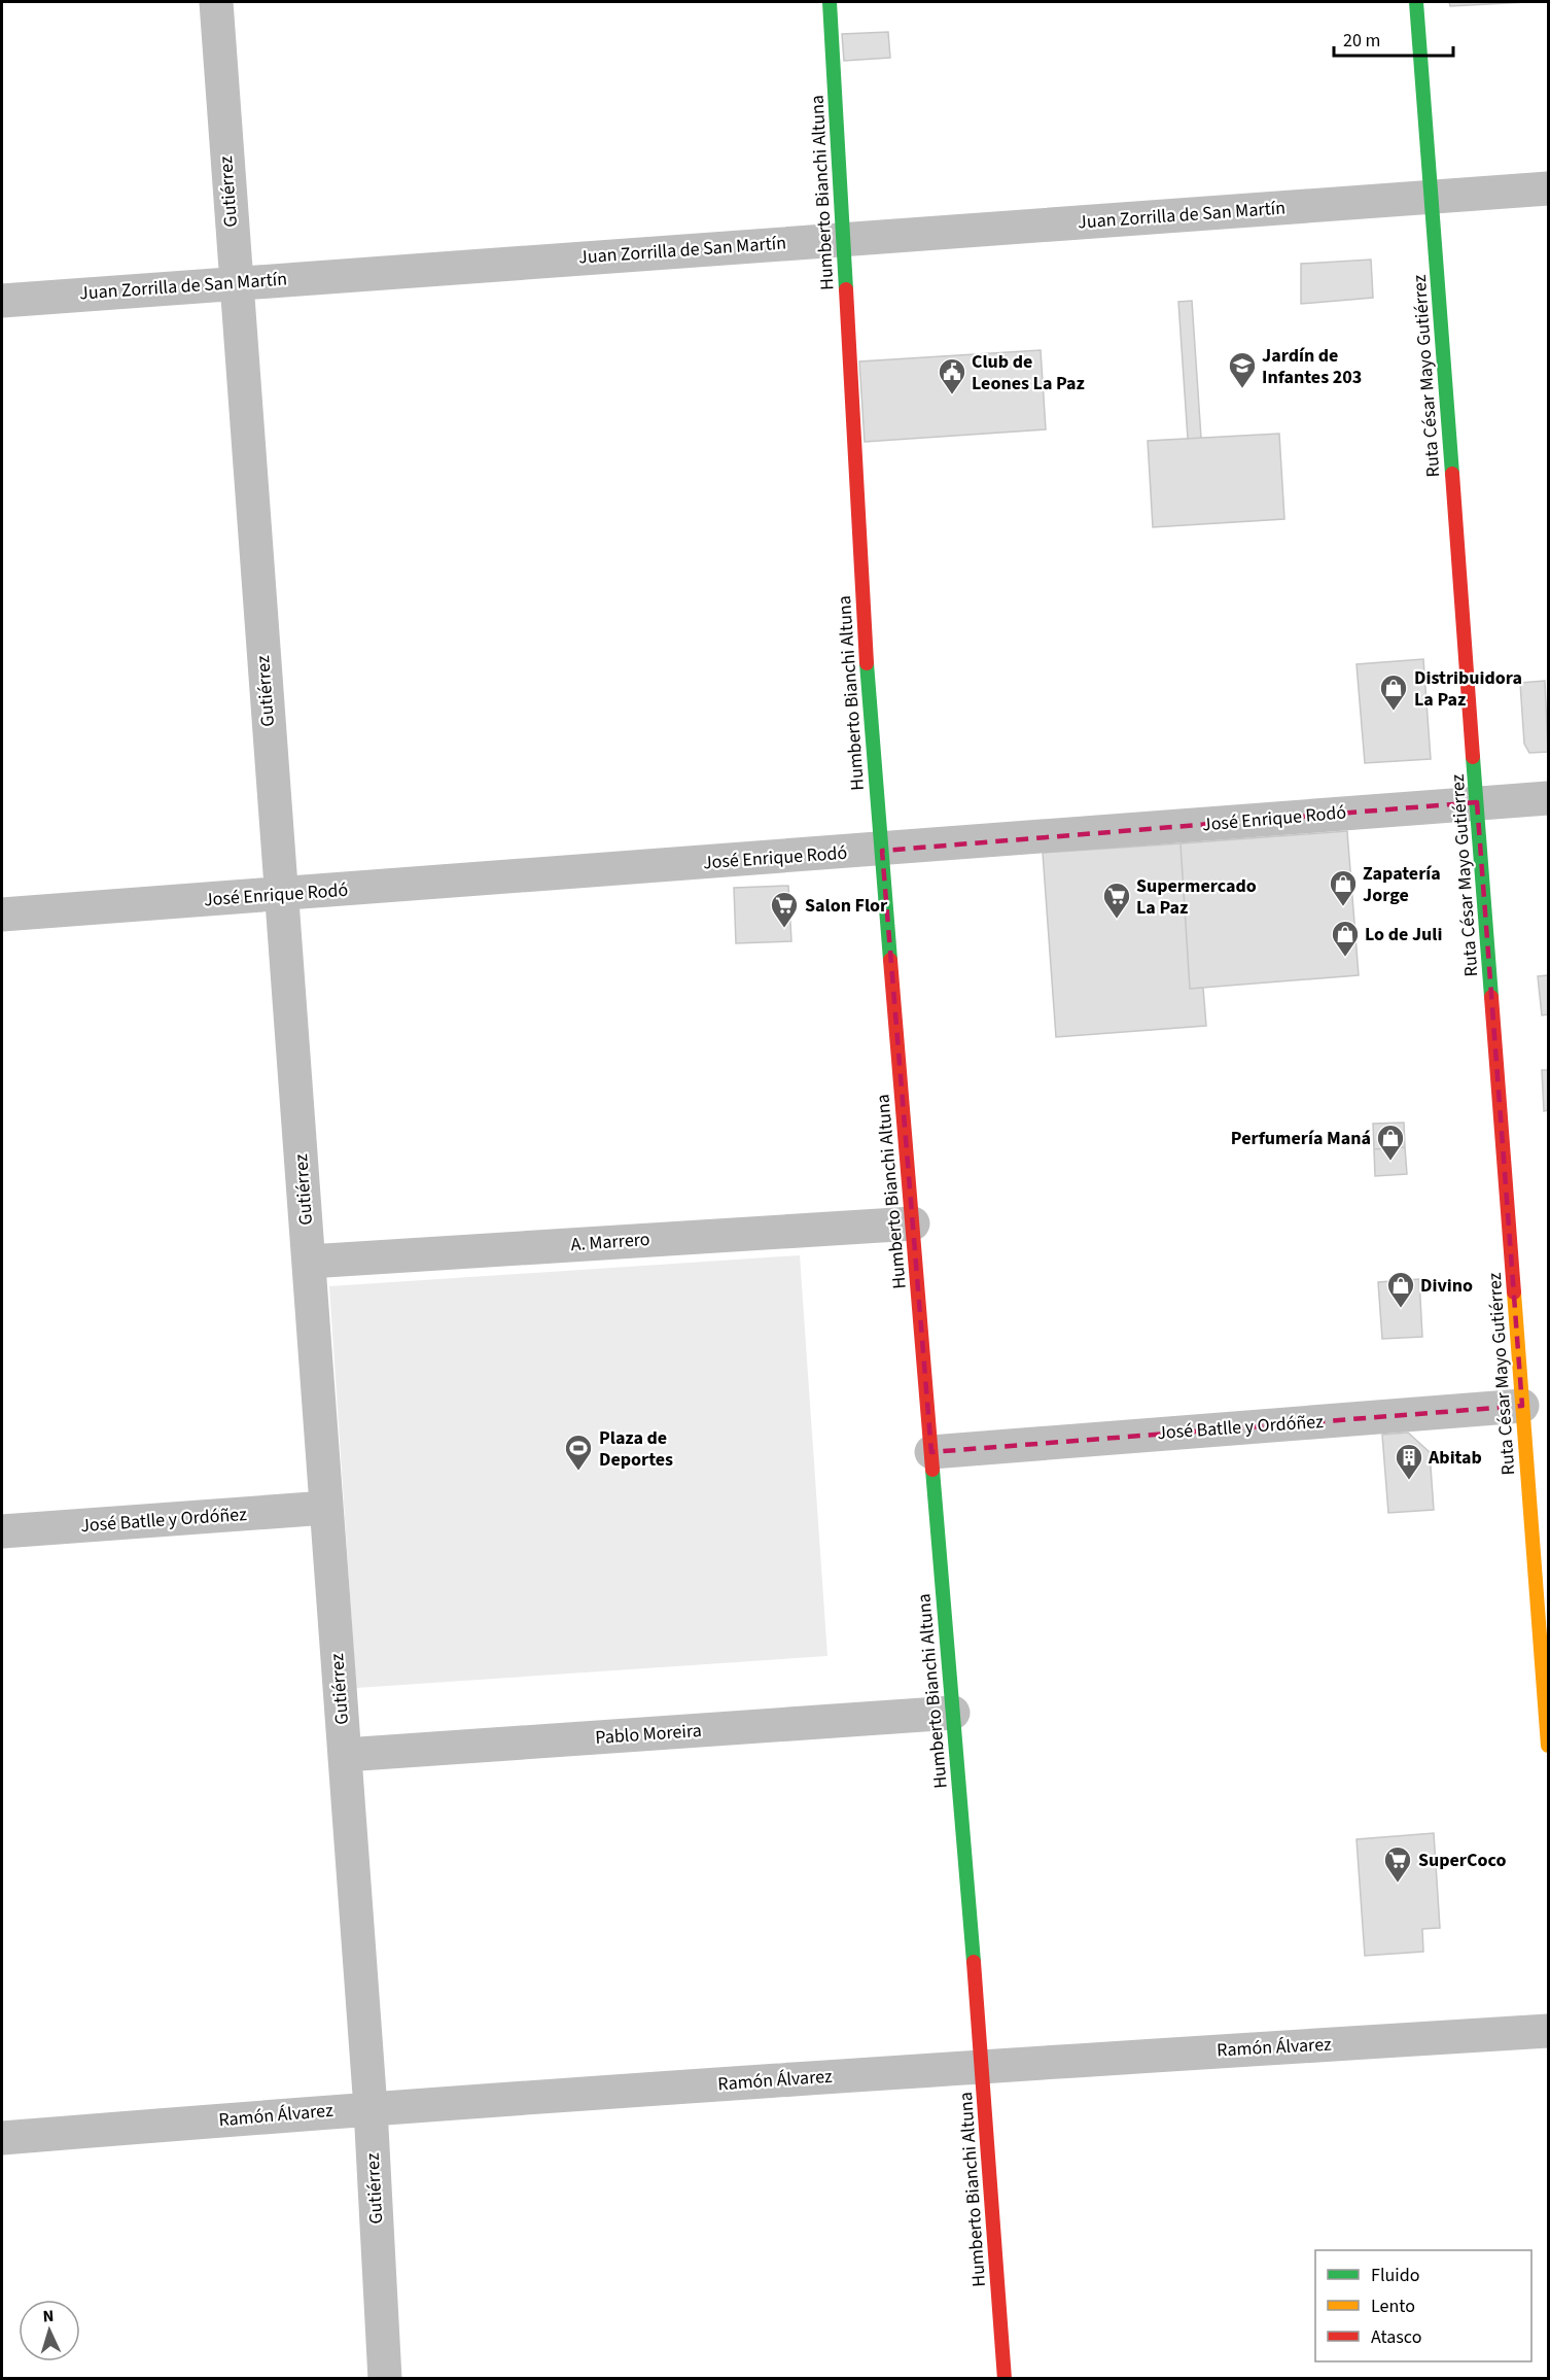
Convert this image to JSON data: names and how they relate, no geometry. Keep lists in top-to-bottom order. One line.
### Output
{"streets":{"street":["Gutiérrez","Humberto Bianchi Altuna","Juan Zorrilla de San Martín","Ruta César Mayo Gutiérrez","José Enrique Rodó","A. Marrero","José Batlle y Ordóñez","Pablo Moreira","Ramón Álvarez"]},"crossings":[["Gutiérrez","Juan Zorrilla de San Martín"],["Gutiérrez","José Enrique Rodó"],["Gutiérrez","A. Marrero"],["Gutiérrez","José Batlle y Ordóñez"],["Gutiérrez","Pablo Moreira"],["Gutiérrez","Ramón Álvarez"],["Humberto Bianchi Altuna","Juan Zorrilla de San Martín"],["Humberto Bianchi Altuna","José Enrique Rodó"],["Humberto Bianchi Altuna","A. Marrero"],["Humberto Bianchi Altuna","José Batlle y Ordóñez"],["Humberto Bianchi Altuna","Pablo Moreira"],["Humberto Bianchi Altuna","Ramón Álvarez"],["Juan Zorrilla de San Martín","Ruta César Mayo Gutiérrez"],["Ruta César Mayo Gutiérrez","José Enrique Rodó"],["Ruta César Mayo Gutiérrez","José Batlle y Ordóñez"]],"places":{"school or university":["Jardín de Infantes 203"],"public building":["Club de Leones La Paz"],"shop":["Distribuidora La Paz","Zapatería Jorge","Lo de Juli","Perfumería Maná","Divino"],"supermarket":["Supermercado La Paz","Salon Flor","SuperCoco"],"sports":["Plaza de Deportes"],"building":["Abitab"]},"legend":["Fluido","Lento","Atasco"],"scale_bar":"20 m","north":"top"}
